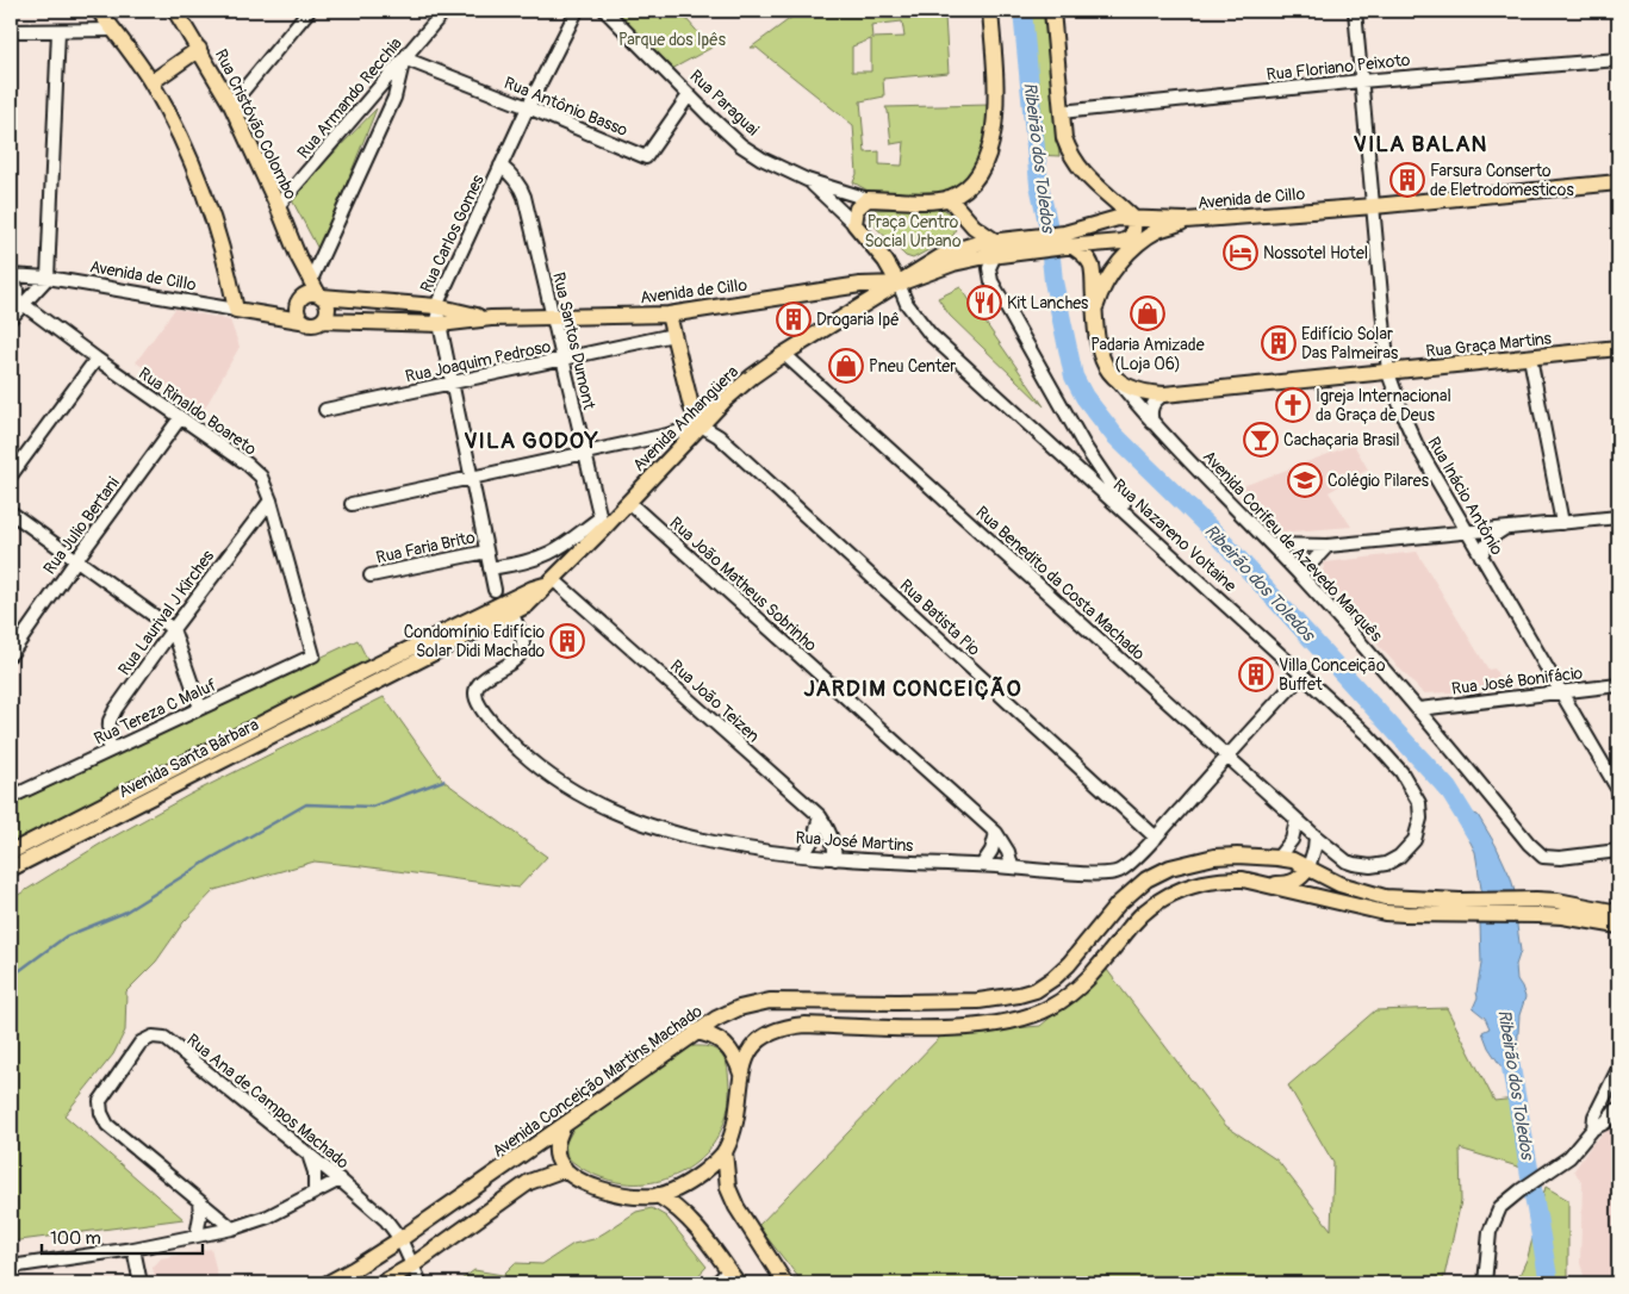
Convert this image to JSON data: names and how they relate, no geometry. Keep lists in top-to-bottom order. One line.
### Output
{"streets":{"main road":["Rua Paraguai","Rua Cristóvão Colombo","Avenida de Cillo","Rua Graça Martins","Avenida Anhangüera","Avenida Corifeu de Azevedo Marquês","Avenida Santa Bárbara","Avenida Conceição Martins Machado"],"street":["Rua Floriano Peixoto","Rua Armando Recchia","Rua Antônio Basso","Rua Carlos Gomes","Rua Santos Dumont","Rua Joaquim Pedroso","Rua Rinaldo Boareto","Rua Inácio Antônio","Rua Julio Bertani","Rua Nazareno Voltaine","Rua Faria Brito","Rua Benedito da Costa Machado","Rua João Matheus Sobrinho","Rua Laurival J Kirches","Rua Batista Pio","Rua José Bonifácio","Rua João Teizen","Rua Tereza C Maluf","Rua José Martins","Rua Ana de Campos Machado"]},"crossings":[["Rua Floriano Peixoto","Rua Inácio Antônio"],["Rua Armando Recchia","Rua Antônio Basso"],["Rua Armando Recchia","Rua Cristóvão Colombo"],["Rua Paraguai","Rua Antônio Basso"],["Rua Antônio Basso","Rua Carlos Gomes"],["Rua Cristóvão Colombo","Avenida de Cillo"],["Avenida de Cillo","Rua Carlos Gomes"],["Avenida de Cillo","Rua Santos Dumont"],["Avenida de Cillo","Avenida Anhangüera"],["Avenida de Cillo","Rua Inácio Antônio"],["Avenida de Cillo","Rua Nazareno Voltaine"],["Avenida de Cillo","Avenida Corifeu de Azevedo Marquês"],["Rua Carlos Gomes","Rua Santos Dumont"],["Rua Carlos Gomes","Rua Joaquim Pedroso"],["Rua Carlos Gomes","Rua Faria Brito"],["Rua Santos Dumont","Rua Joaquim Pedroso"],["Rua Santos Dumont","Avenida Anhangüera"],["Rua Graça Martins","Rua Inácio Antônio"],["Rua Graça Martins","Avenida Corifeu de Azevedo Marquês"],["Rua Rinaldo Boareto","Rua Julio Bertani"],["Rua Rinaldo Boareto","Rua Laurival J Kirches"],["Rua Rinaldo Boareto","Rua Tereza C Maluf"],["Avenida Anhangüera","Rua Nazareno Voltaine"],["Avenida Anhangüera","Rua Benedito da Costa Machado"],["Avenida Anhangüera","Rua João Matheus Sobrinho"],["Avenida Anhangüera","Rua Batista Pio"],["Avenida Anhangüera","Rua João Teizen"],["Avenida Anhangüera","Avenida Santa Bárbara"],["Avenida Anhangüera","Rua José Martins"],["Rua Inácio Antônio","Rua José Bonifácio"],["Rua Nazareno Voltaine","Rua Benedito da Costa Machado"],["Rua Nazareno Voltaine","Rua José Martins"],["Avenida Corifeu de Azevedo Marquês","Rua José Bonifácio"],["Rua Benedito da Costa Machado","Rua José Martins"],["Rua João Matheus Sobrinho","Rua José Martins"],["Rua Laurival J Kirches","Rua Tereza C Maluf"],["Rua Batista Pio","Rua José Martins"],["Rua João Teizen","Rua José Martins"],["Avenida Conceição Martins Machado","Rua Ana de Campos Machado"]],"districts":["VILA BALAN","VILA GODOY","JARDIM CONCEIÇÃO"],"water":["Ribeirão dos Toledos"],"parks":["Parque dos Ipês","Praça Centro Social Urbano"],"places":{"building":["Farsura Conserto de Eletrodomesticos","Drogaria Ipê","Edifício Solar Das Palmeiras","Condomínio Edifício Solar Didi Machado","Villa Conceição Buffet"],"hotel":["Nossotel Hotel"],"restaurant":["Kit Lanches"],"shop":["Padaria Amizade (Loja 06)","Pneu Center"],"church":["Igreja Internacional da Graça de Deus"],"bar":["Cachaçaria Brasil"],"school or university":["Colégio Pilares"]},"scale_bar":"100 m"}
